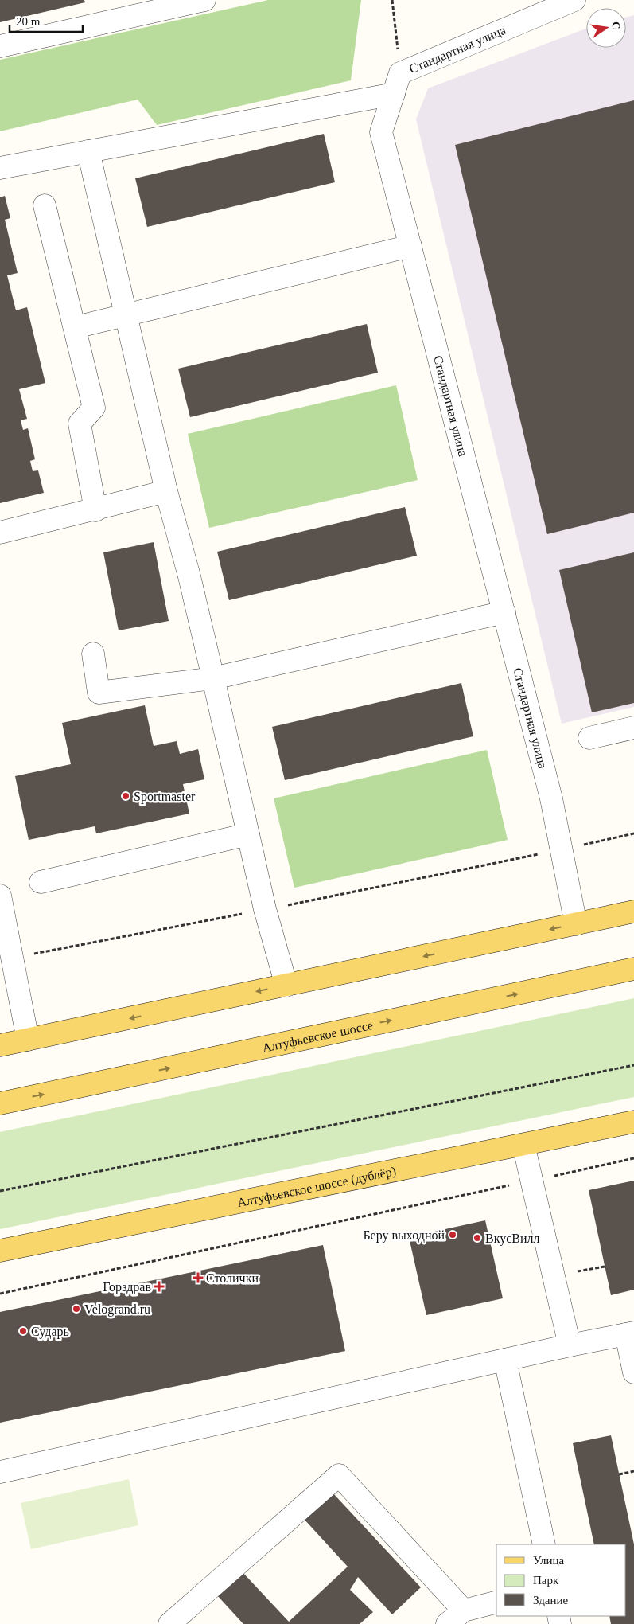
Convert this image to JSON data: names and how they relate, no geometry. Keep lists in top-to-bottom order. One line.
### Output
{"streets":{"main road":["Алтуфьевское шоссе","Алтуфьевское шоссе (дублёр)"],"street":["Стандартная улица"]},"places":{"other":["Sportmaster","Беру выходной","ВкусВилл","Velogrand.ru","Сударь"],"health":["Столички","Горздрав"]},"legend":["Улица","Парк","Здание"],"scale_bar":"20 m","north":"right"}
